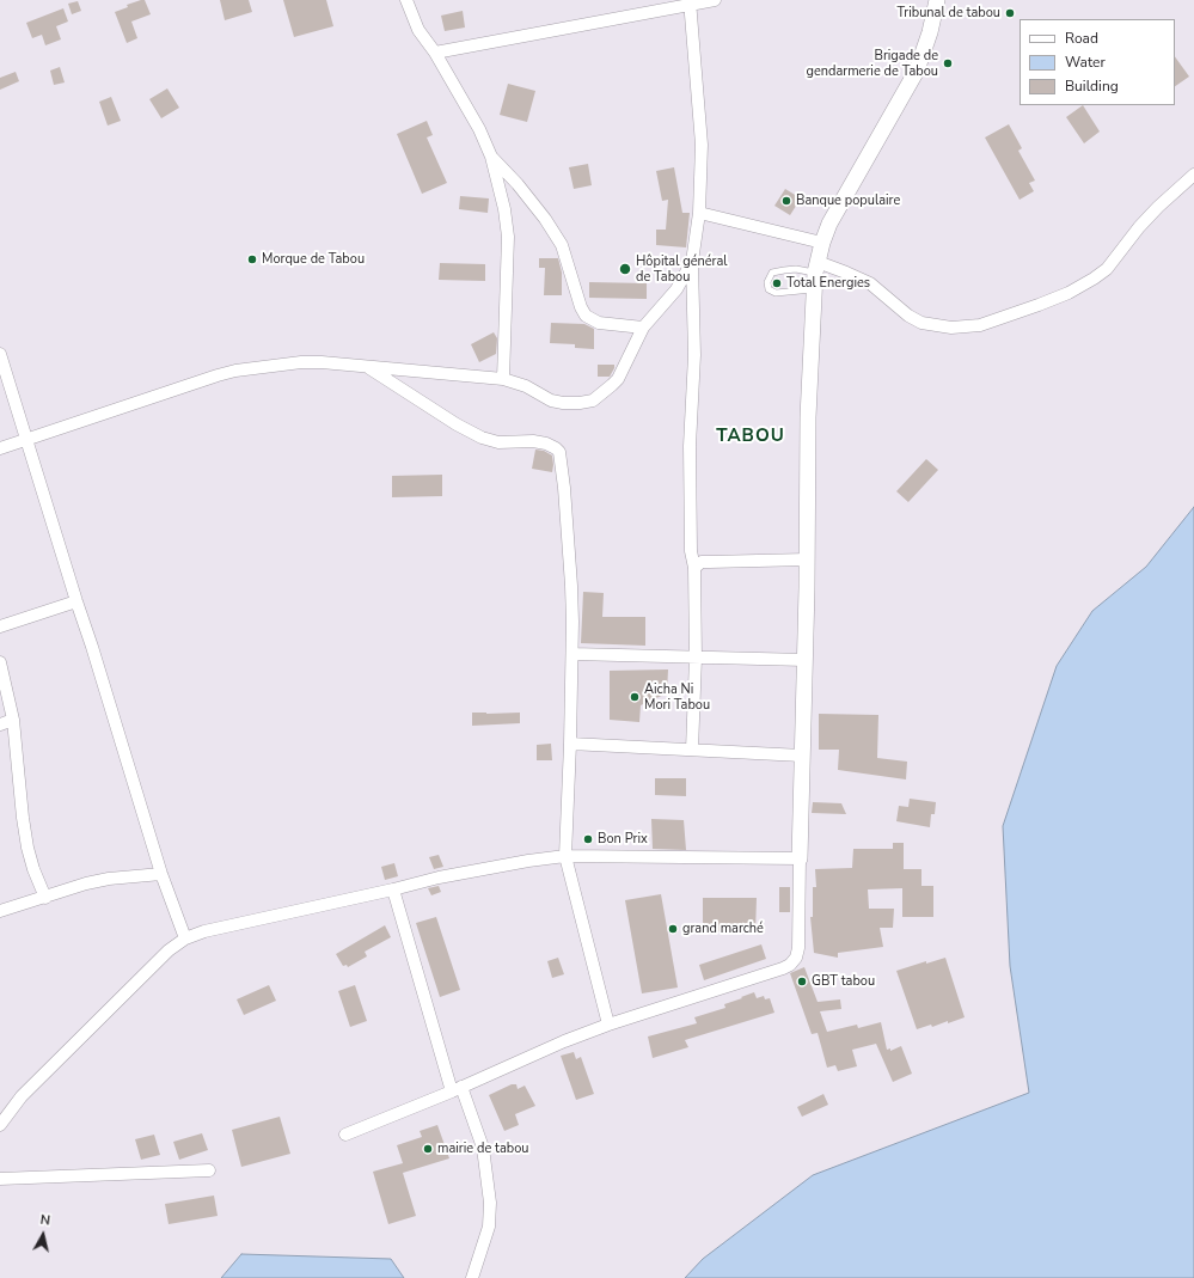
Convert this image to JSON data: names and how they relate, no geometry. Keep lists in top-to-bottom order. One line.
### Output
{"districts":["TABOU"],"places":["Tribunal de tabou","Brigade de gendarmerie de Tabou","Banque populaire","Morque de Tabou","Hôpital général de Tabou","Total Energies","Aicha Ni Mori Tabou","Bon Prix","grand marché","GBT tabou","mairie de tabou"],"legend":["Road","Water","Building"],"north":"top"}
